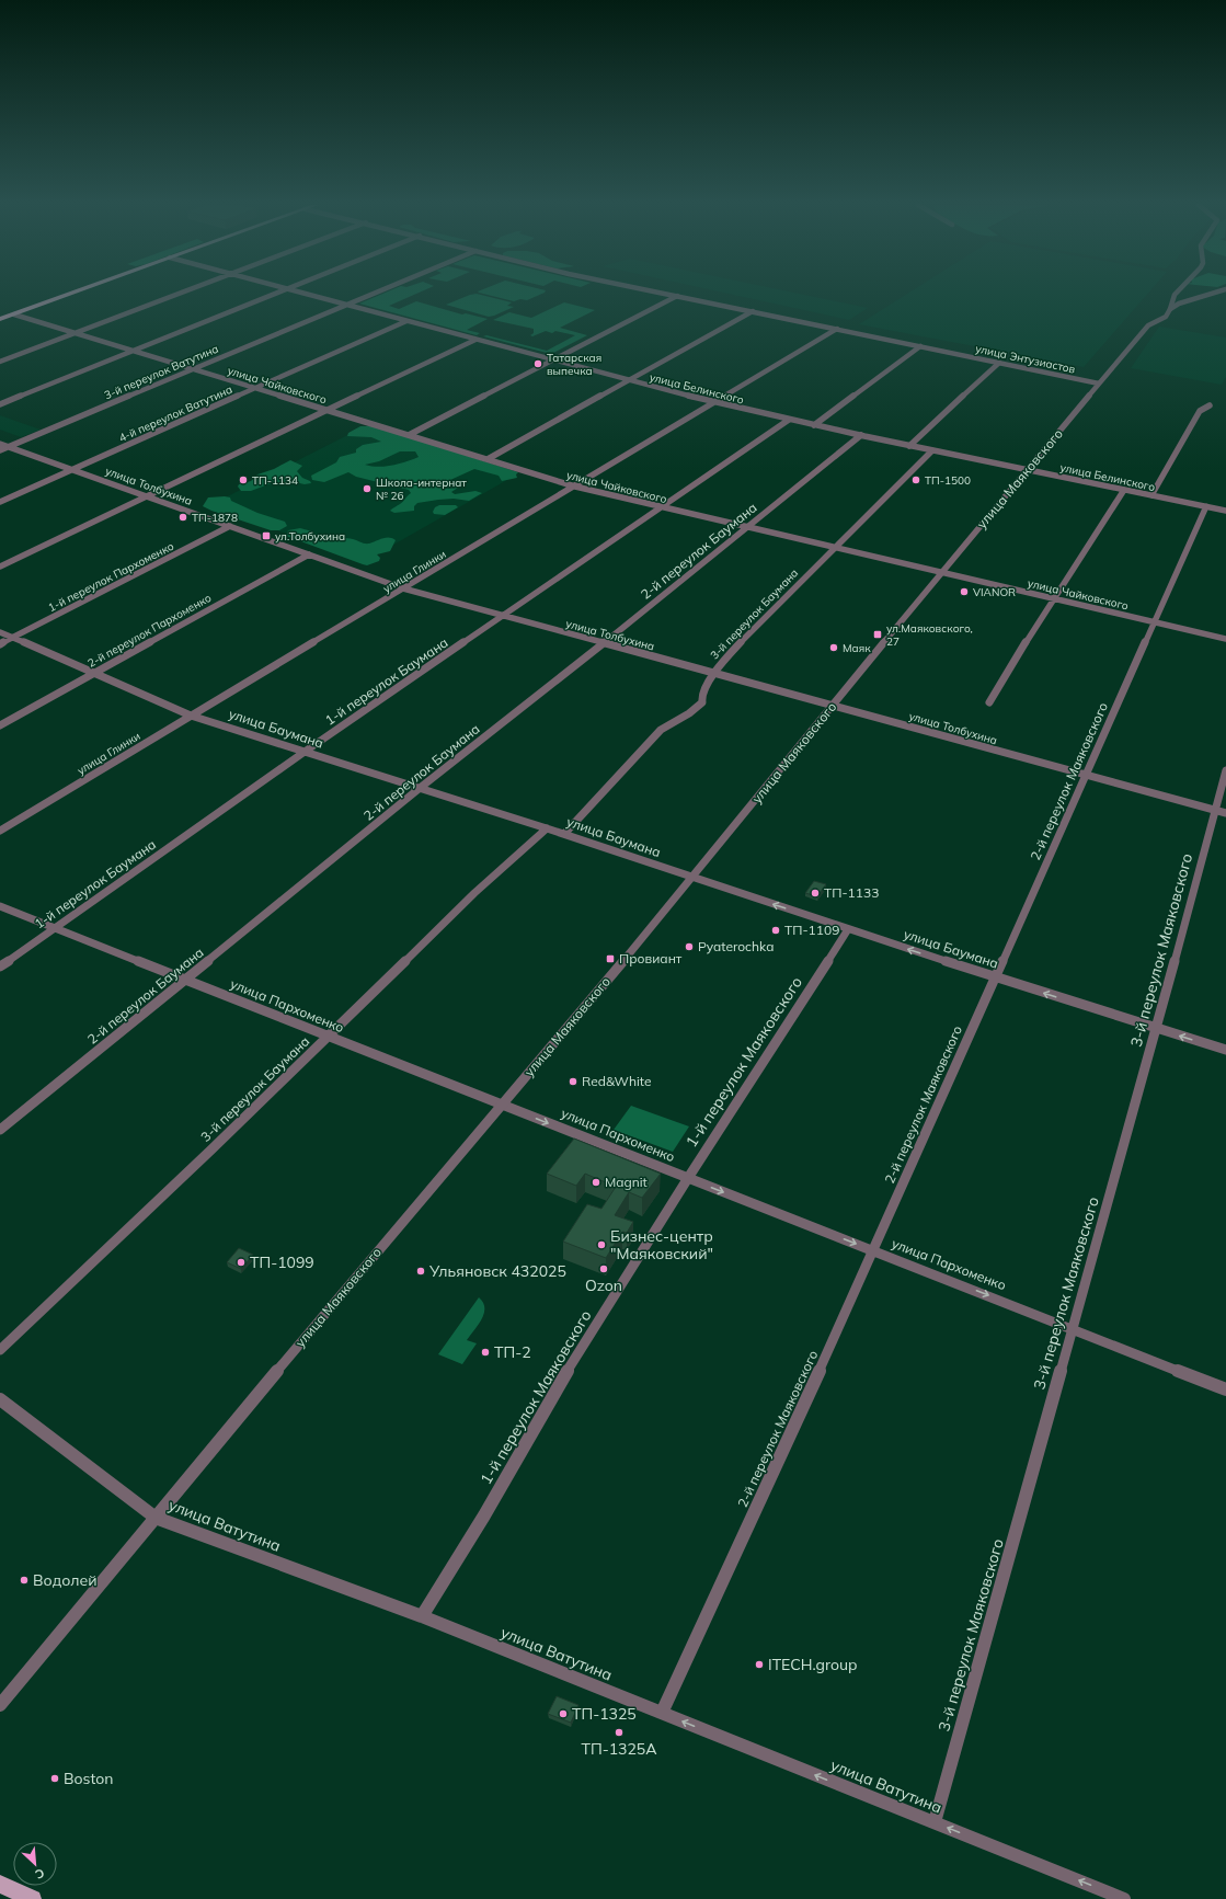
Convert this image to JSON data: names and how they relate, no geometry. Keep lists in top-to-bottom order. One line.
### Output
{"streets":{"street":["улица Энтузиастов","3-й переулок Ватутина","улица Чайковского","улица Белинского","4-й переулок Ватутина","улица Маяковского","улица Толбухина","2-й переулок Баумана","улица Глинки","1-й переулок Пархоменко","3-й переулок Баумана","2-й переулок Пархоменко","1-й переулок Баумана","улица Баумана","2-й переулок Маяковского","3-й переулок Маяковского","улица Пархоменко","1-й переулок Маяковского","улица Ватутина"]},"crossings":[["улица Энтузиастов","улица Маяковского"],["улица Энтузиастов","улица Глинки"],["3-й переулок Ватутина","улица Чайковского"],["3-й переулок Ватутина","улица Белинского"],["3-й переулок Ватутина","улица Толбухина"],["улица Чайковского","4-й переулок Ватутина"],["улица Чайковского","улица Маяковского"],["улица Чайковского","2-й переулок Баумана"],["улица Чайковского","улица Глинки"],["улица Чайковского","3-й переулок Баумана"],["улица Чайковского","1-й переулок Баумана"],["улица Чайковского","2-й переулок Маяковского"],["улица Белинского","4-й переулок Ватутина"],["улица Белинского","улица Маяковского"],["улица Белинского","2-й переулок Баумана"],["улица Белинского","улица Глинки"],["улица Белинского","3-й переулок Баумана"],["улица Белинского","1-й переулок Баумана"],["улица Белинского","2-й переулок Маяковского"],["4-й переулок Ватутина","улица Толбухина"],["улица Маяковского","улица Толбухина"],["улица Маяковского","улица Баумана"],["улица Маяковского","улица Пархоменко"],["улица Маяковского","улица Ватутина"],["улица Толбухина","2-й переулок Баумана"],["улица Толбухина","улица Глинки"],["улица Толбухина","1-й переулок Пархоменко"],["улица Толбухина","3-й переулок Баумана"],["улица Толбухина","2-й переулок Пархоменко"],["улица Толбухина","1-й переулок Баумана"],["улица Толбухина","2-й переулок Маяковского"],["улица Толбухина","3-й переулок Маяковского"],["2-й переулок Баумана","улица Баумана"],["2-й переулок Баумана","улица Пархоменко"],["улица Глинки","улица Баумана"],["1-й переулок Пархоменко","улица Баумана"],["3-й переулок Баумана","улица Баумана"],["3-й переулок Баумана","улица Пархоменко"],["2-й переулок Пархоменко","улица Баумана"],["1-й переулок Баумана","улица Баумана"],["1-й переулок Баумана","улица Пархоменко"],["улица Баумана","2-й переулок Маяковского"],["улица Баумана","3-й переулок Маяковского"],["улица Баумана","1-й переулок Маяковского"],["2-й переулок Маяковского","улица Пархоменко"],["2-й переулок Маяковского","улица Ватутина"],["3-й переулок Маяковского","улица Пархоменко"],["3-й переулок Маяковского","улица Ватутина"],["улица Пархоменко","1-й переулок Маяковского"],["1-й переулок Маяковского","улица Ватутина"]],"one_way":["улица Баумана","улица Пархоменко","улица Ватутина"],"places":{"other":["Татарская выпечка","ТП-1134","ТП-1500","Школа-интернат № 26","ТП-1878","VIANOR","Маяк","ТП-1133","ТП-1109","Pyaterochka","Red&White","Magnit","Бизнес-центр \"Маяковский\"","ТП-1099","Ozon","Ульяновск 432025","ТП-2","Водолей","ITECH.group","ТП-1325","ТП-1325А","Boston"],"transit":["ул.Толбухина","ул.Маяковского, 27","Провиант"]},"north":"bottom right"}
